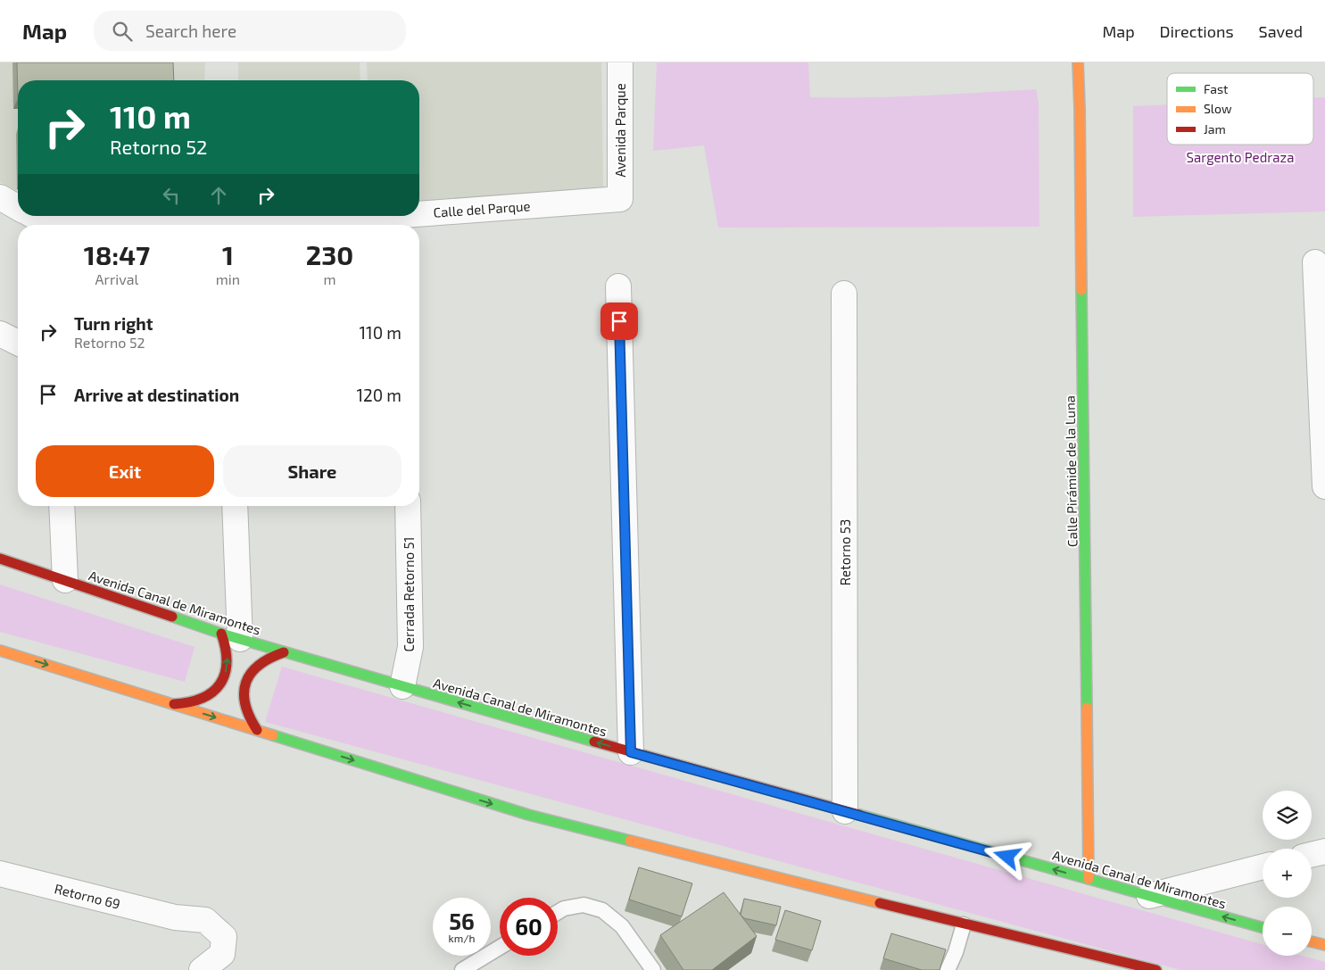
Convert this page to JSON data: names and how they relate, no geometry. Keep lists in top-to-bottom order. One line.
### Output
{"streets":{"main road":["Calle Pirámide de la Luna","Avenida Canal de Miramontes"],"street":["Avenida Parque","Calle del Parque","Retorno 53","Cerrada Retorno 51","Retorno 69"]},"crossings":[["Avenida Parque","Calle del Parque"],["Calle Pirámide de la Luna","Avenida Canal de Miramontes"],["Retorno 53","Avenida Canal de Miramontes"],["Cerrada Retorno 51","Avenida Canal de Miramontes"]],"parks":["Sargento Pedraza"],"legend":["Fast","Slow","Jam"],"page":{"header":"Map","search":"Search here","nav":["Map","Directions","Saved"],"turn":["110 m","Retorno 52"],"eta":["18:47","Arrival","1","min","230","m"],"list":[{"name":"Turn right","note":"Retorno 52","value":"110 m"},{"name":"Arrive at destination","value":"120 m"}],"buttons":["Exit","Share"],"map_buttons":["+","−"],"speed":"56 km/h","limit":"60"}}
